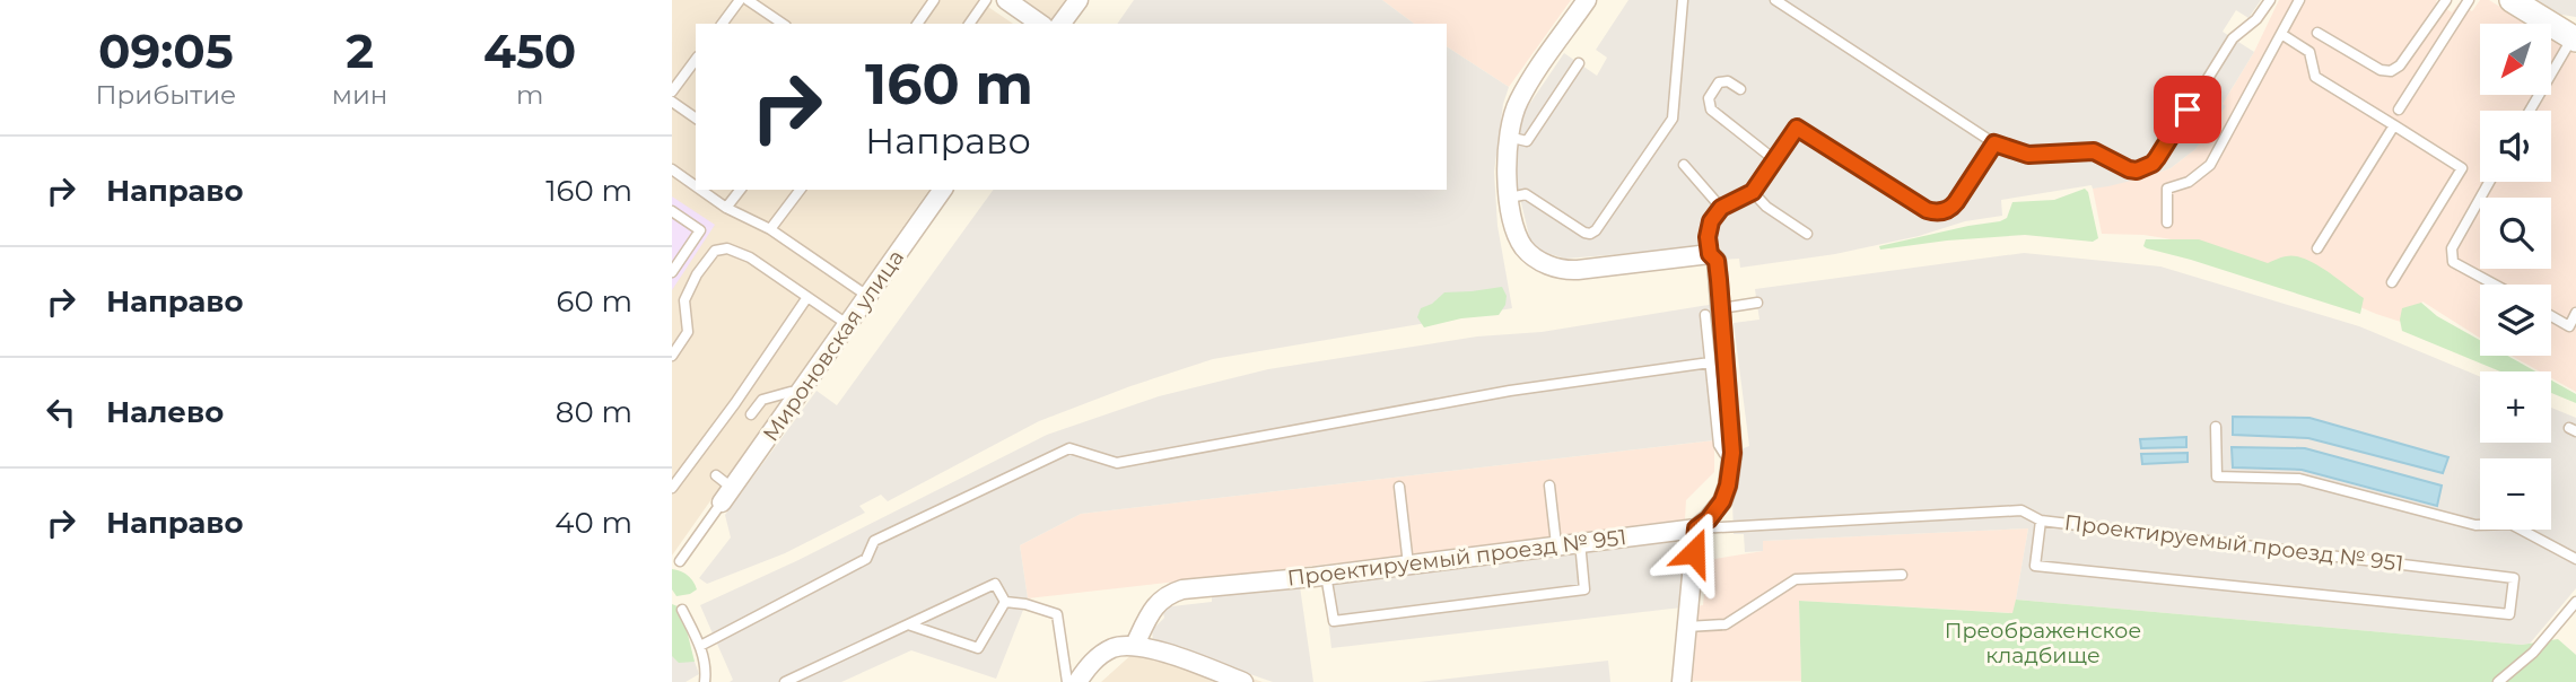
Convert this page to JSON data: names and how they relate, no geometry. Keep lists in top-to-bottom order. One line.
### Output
{"streets":{"street":["Мироновская улица","Проектируемый проезд № 951"]},"parks":["Преображенское кладбище"],"north":"bottom left","page":{"eta":["09:05","Прибытие","2","мин","450","m"],"map_buttons":["+","−"],"turn":["160 m","Направо"],"list":[{"name":"Направо","value":"160 m"},{"name":"Направо","value":"60 m"},{"name":"Налево","value":"80 m"},{"name":"Направо","value":"40 m"}]}}
